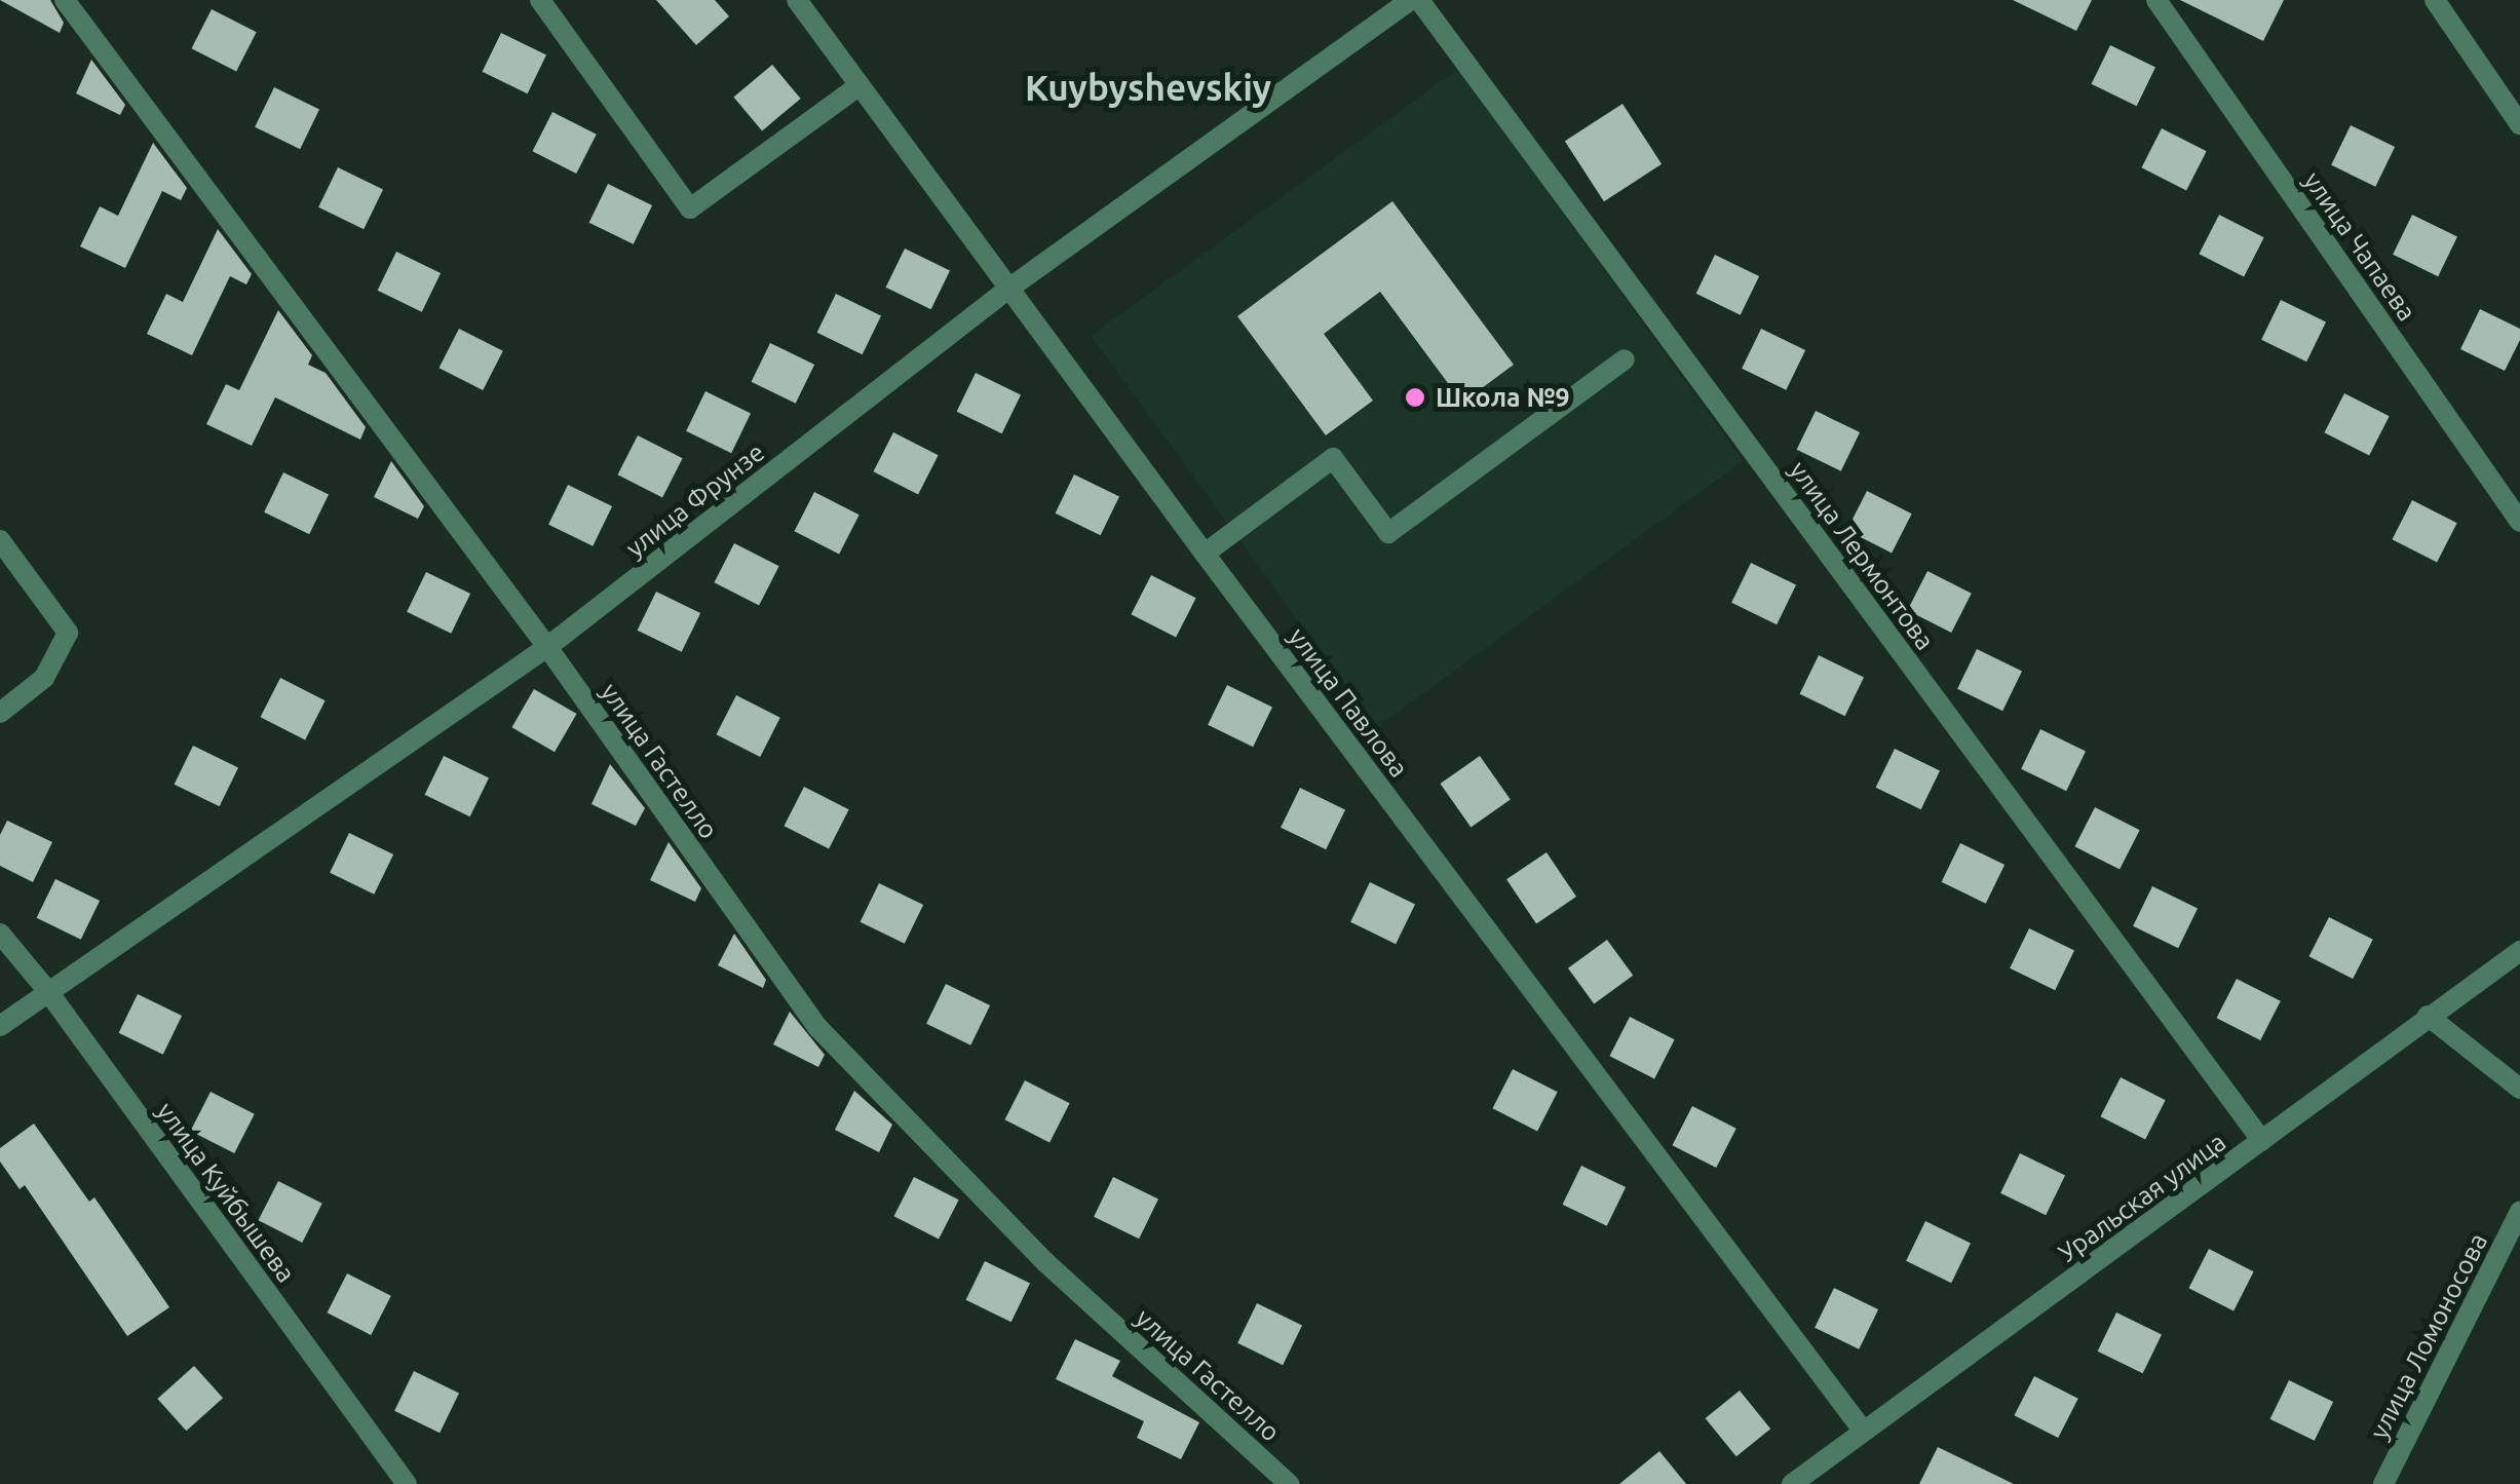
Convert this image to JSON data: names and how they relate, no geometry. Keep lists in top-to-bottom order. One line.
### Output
{"streets":{"street":["улица Чапаева","улица Фрунзе","улица Лермонтова","улица Павлова","улица Гастелло","улица Куйбышева","Уральская улица","улица Ломоносова"]},"crossings":[["улица Фрунзе","улица Павлова"],["улица Фрунзе","улица Гастелло"],["улица Фрунзе","улица Куйбышева"],["улица Лермонтова","Уральская улица"],["улица Павлова","Уральская улица"]],"districts":["Kuybyshevskiy"],"places":["Школа №9"]}
